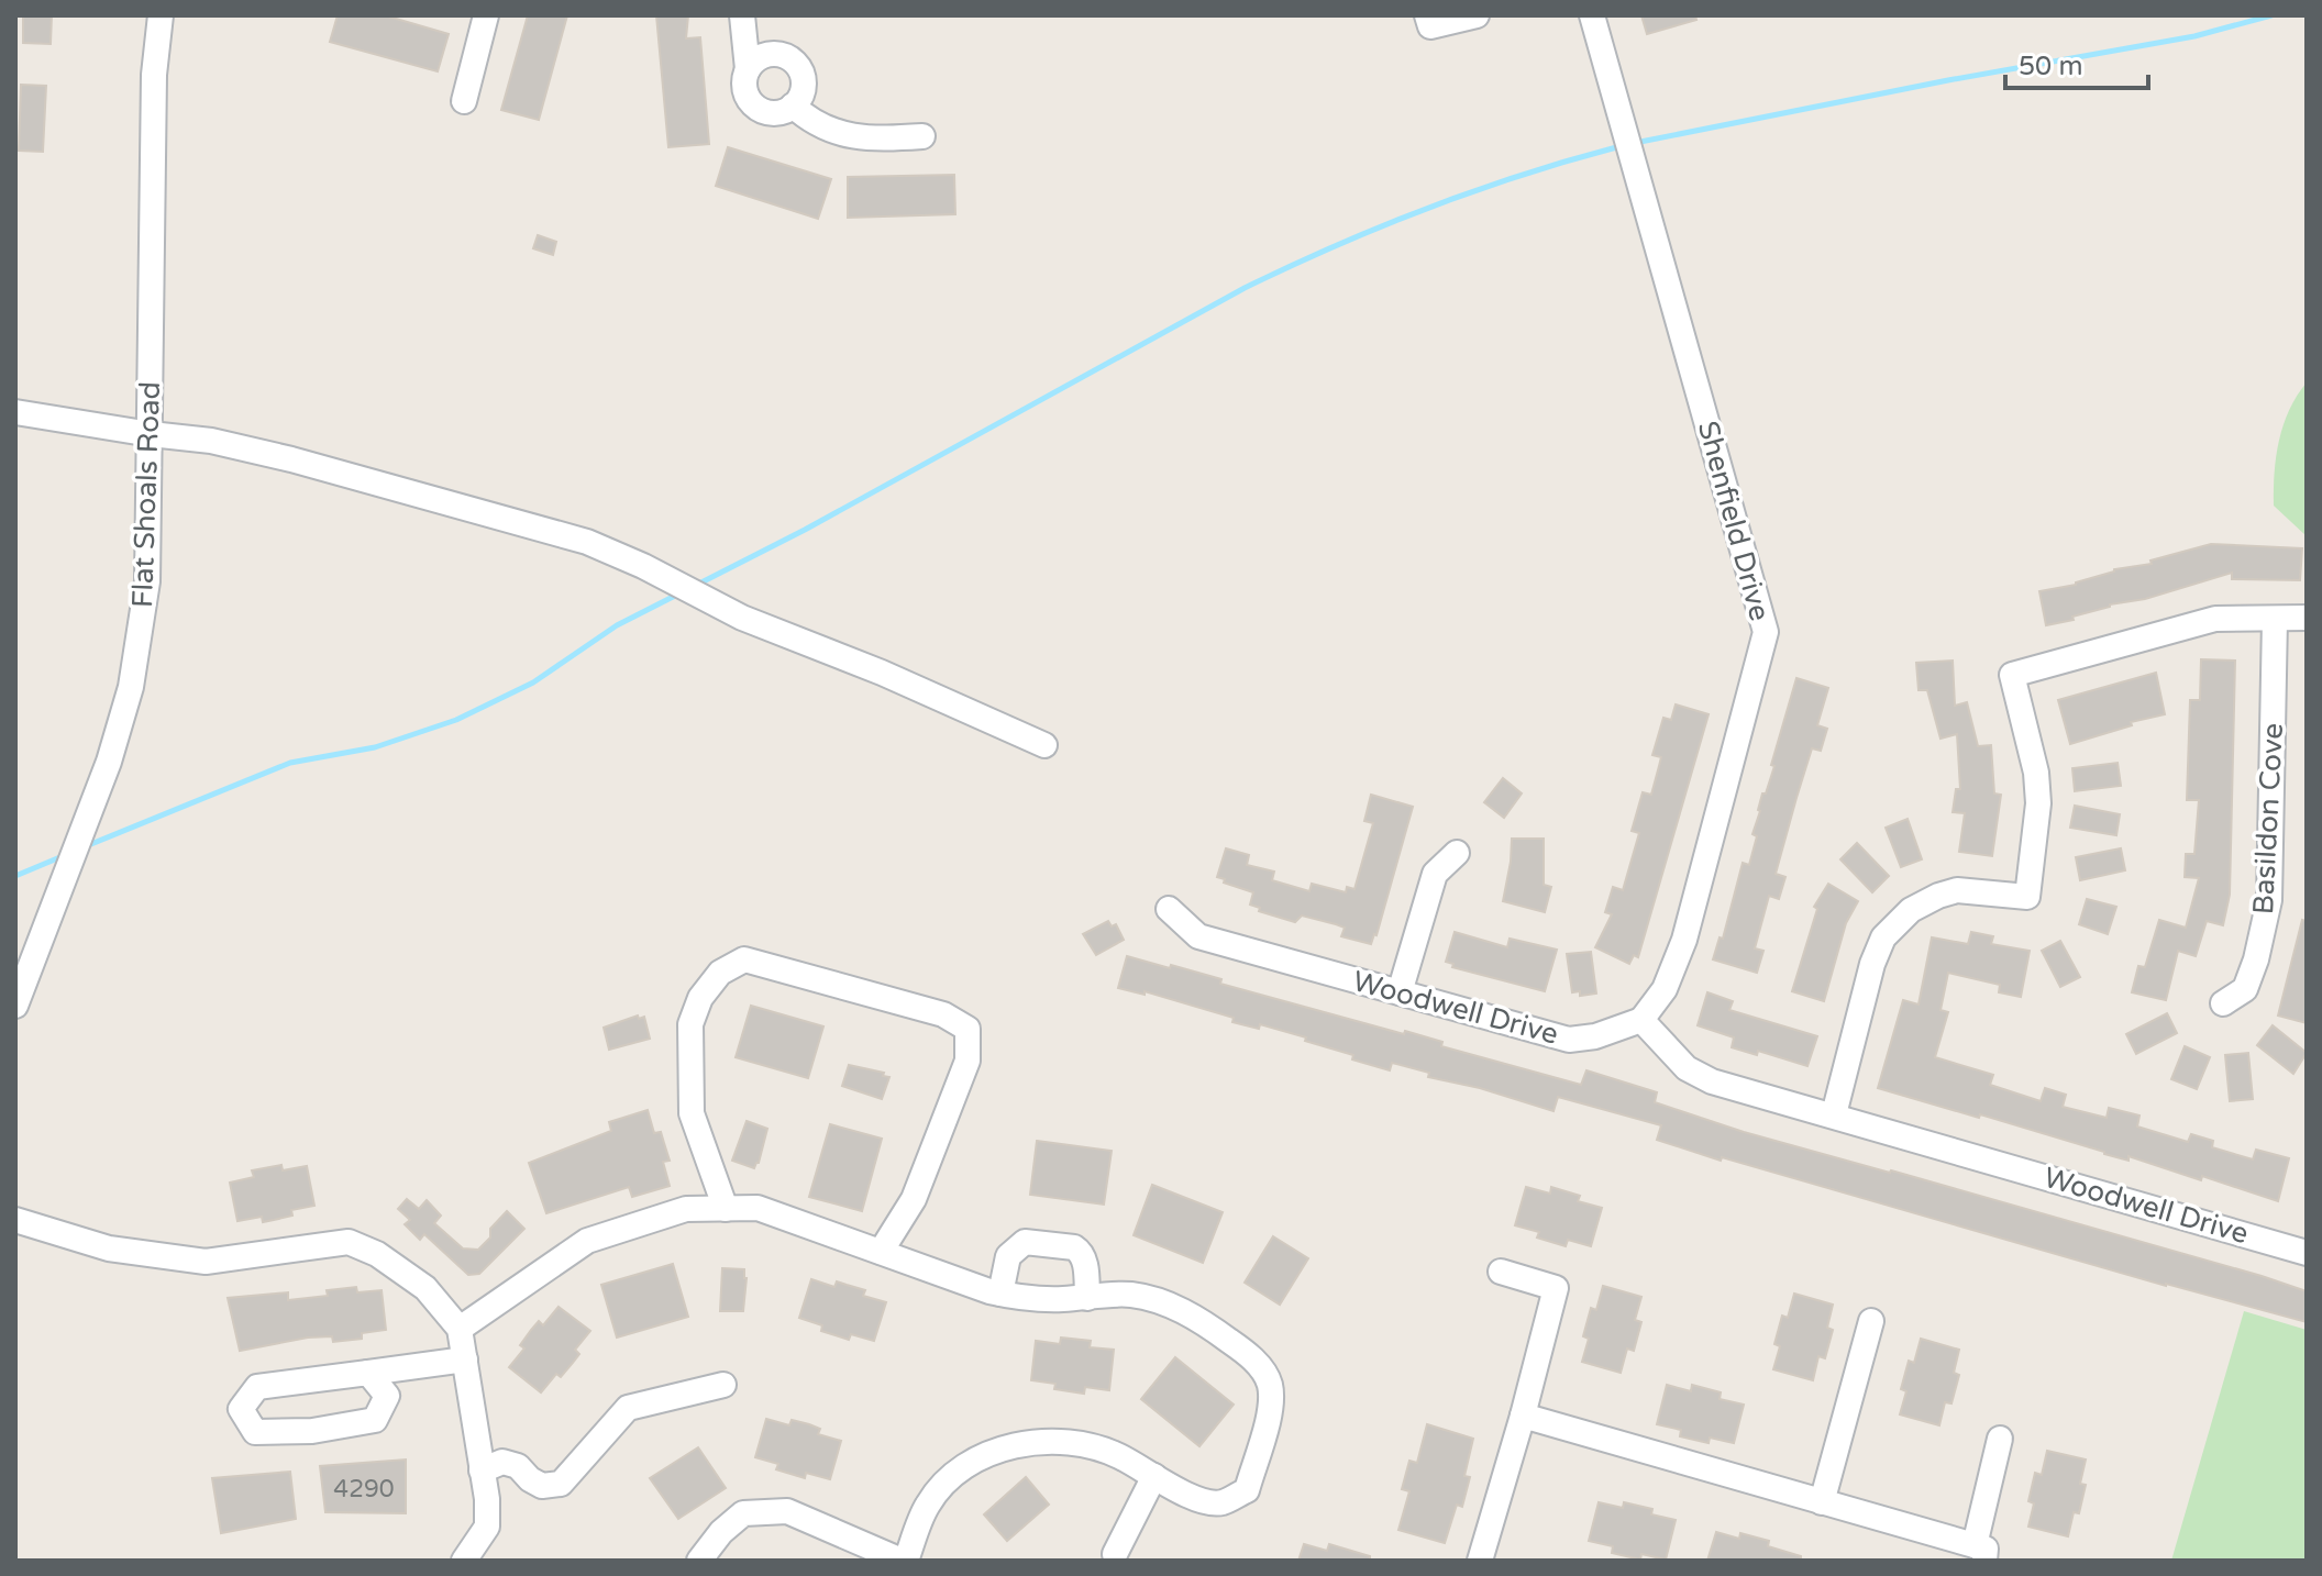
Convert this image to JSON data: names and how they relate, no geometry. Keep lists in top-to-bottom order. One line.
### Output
{"streets":{"street":["Flat Shoals Road","Shenfield Drive","Basildon Cove","Woodwell Drive"]},"crossings":[["Shenfield Drive","Woodwell Drive"]],"house_numbers":["4290"],"scale_bar":"50 m"}
